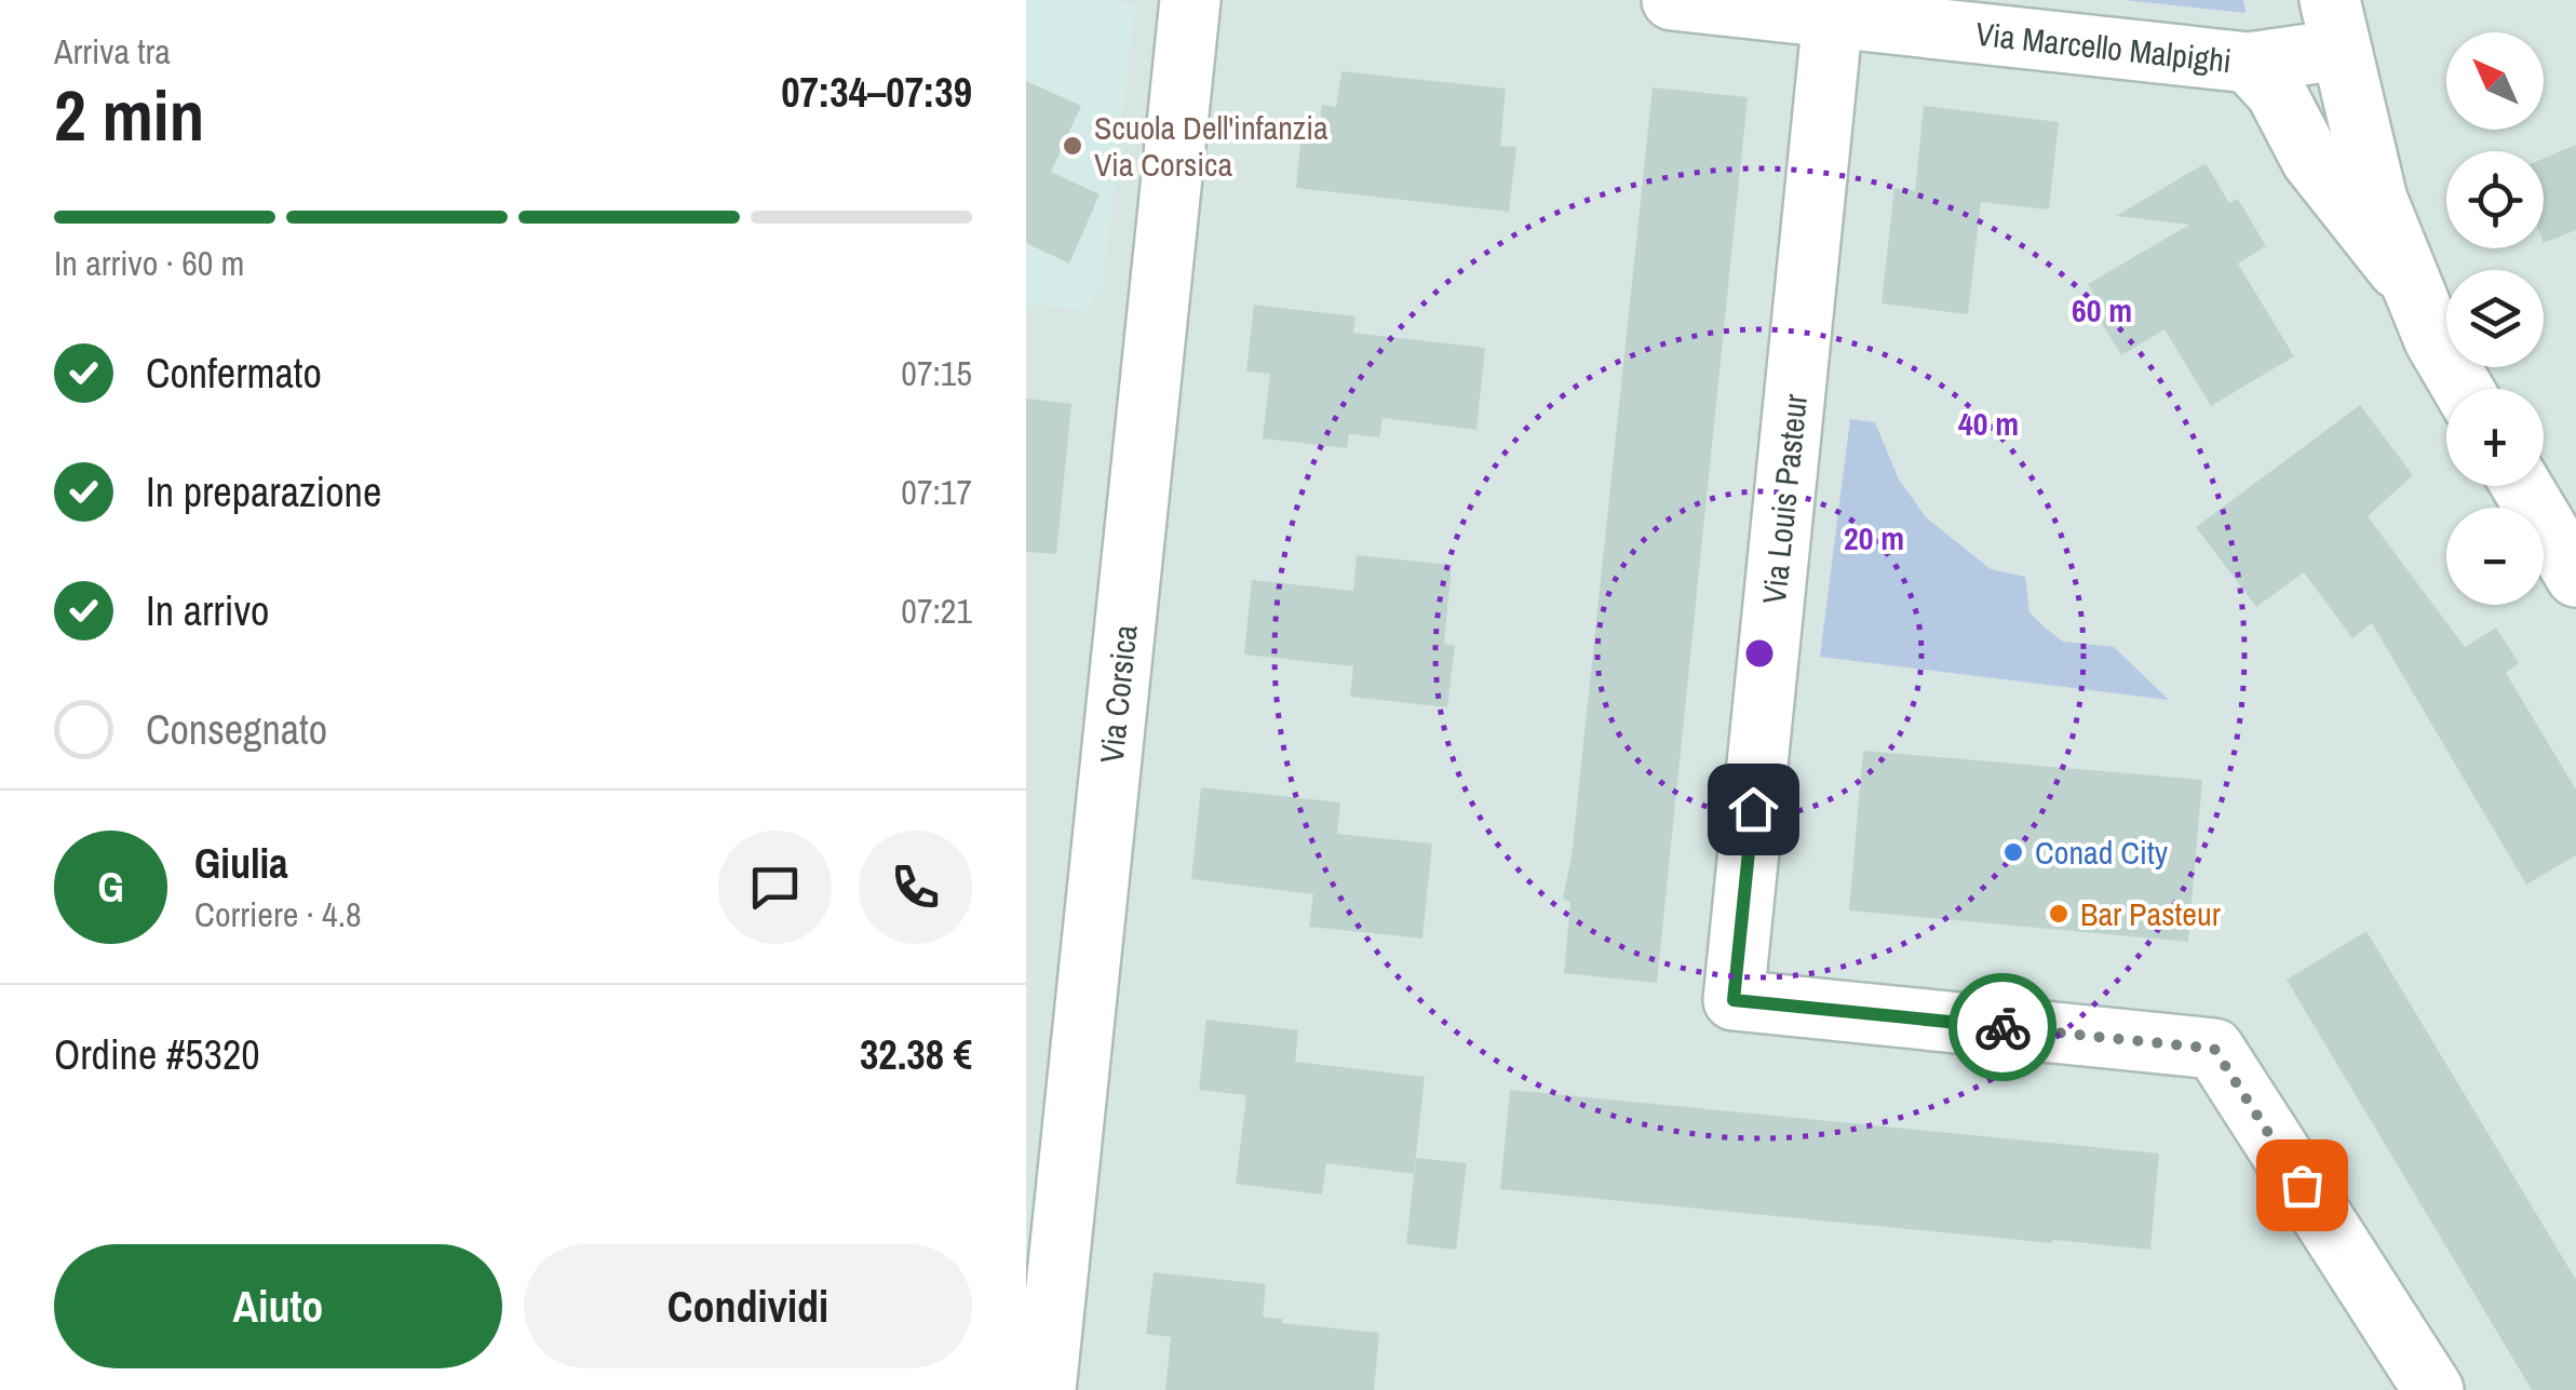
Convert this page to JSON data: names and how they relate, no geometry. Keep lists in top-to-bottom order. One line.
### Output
{"streets":{"street":["Via Marcello Malpighi","Via Louis Pasteur","Via Corsica"]},"crossings":[["Via Marcello Malpighi","Via Louis Pasteur"]],"places":["Scuola Dell'infanzia Via Corsica","Conad City","Bar Pasteur"],"north":"top left","page":{"heading":["2 min","Arriva tra","07:34–07:39"],"panel":["Giulia","Corriere · 4.8","Ordine #5320","32.38 €"],"map_buttons":["+","−"],"bar":"In arrivo · 60 m","list":[["Confermato","07:15"],["In preparazione","07:17"],["In arrivo","07:21"],"Consegnato"],"round":"G","buttons":["Aiuto","Condividi"]},"rings":["60 m","40 m","20 m"]}
